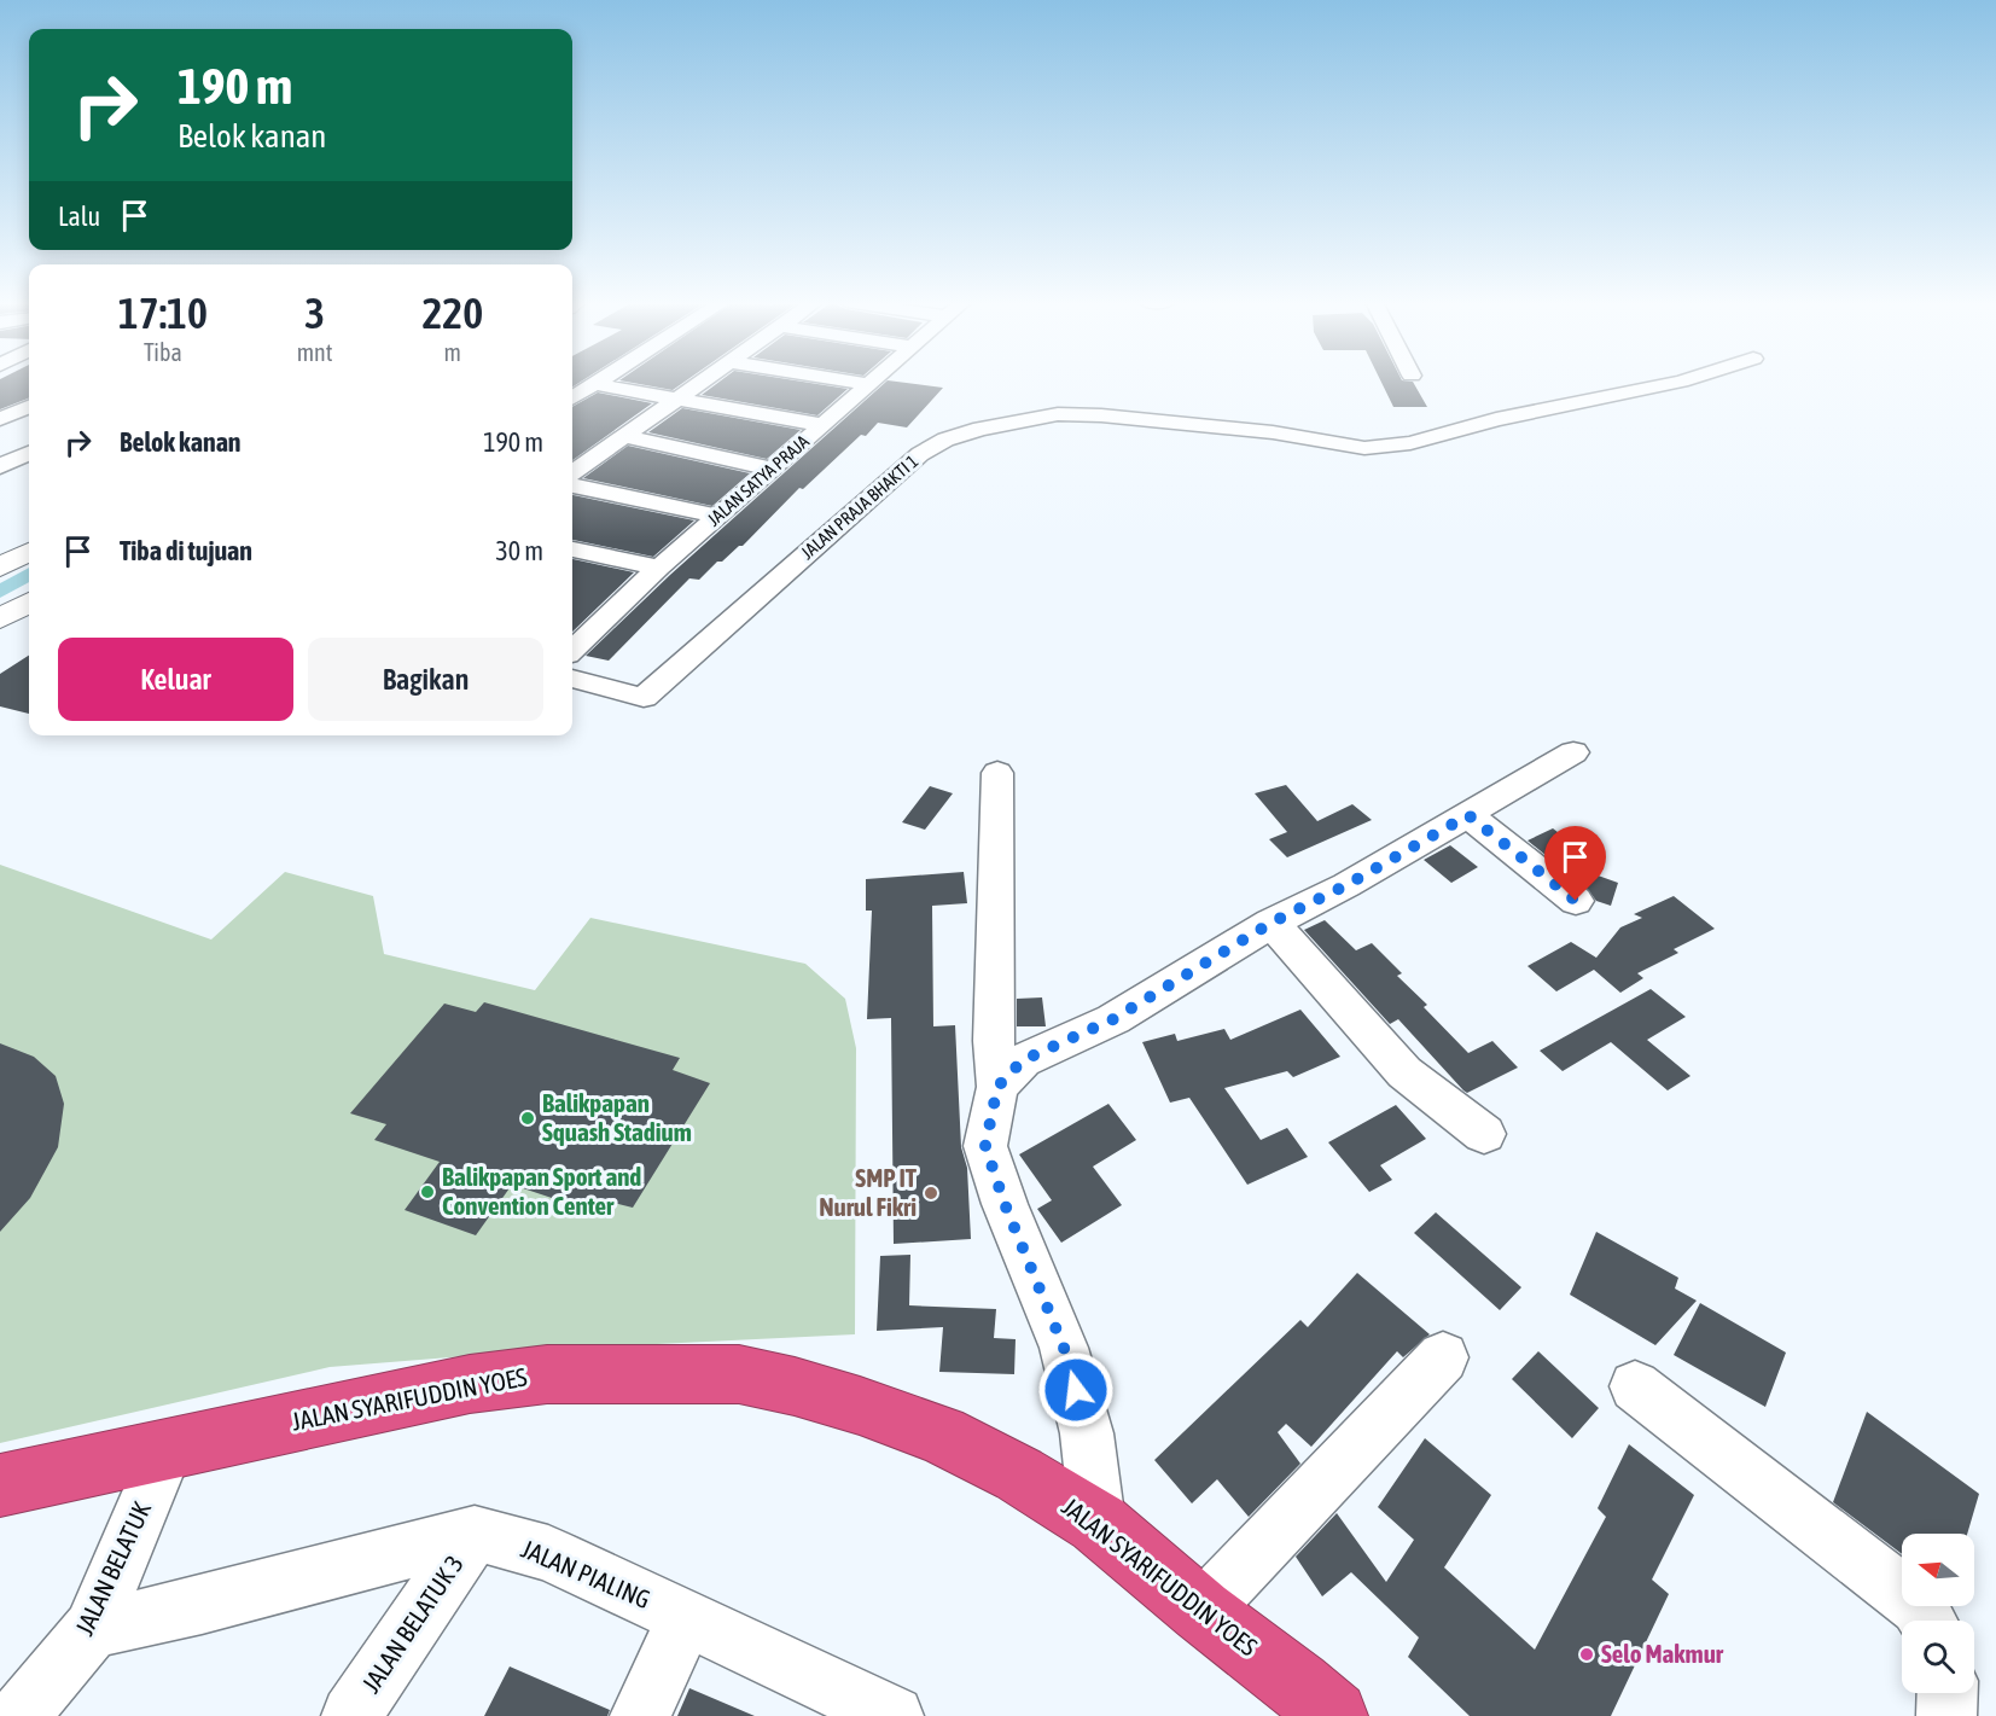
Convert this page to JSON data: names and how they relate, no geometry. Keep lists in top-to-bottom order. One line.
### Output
{"streets":{"highway":["JALAN SYARIFUDDIN YOES"],"street":["JALAN SATYA PRAJA","JALAN PRAJA BHAKTI 1","JALAN BELATUK","JALAN PIALING","JALAN BELATUK 3"]},"crossings":[["JALAN SYARIFUDDIN YOES","JALAN BELATUK"],["JALAN BELATUK","JALAN PIALING"],["JALAN PIALING","JALAN BELATUK 3"]],"places":["Balikpapan Squash Stadium","Balikpapan Sport and Convention Center","SMP IT Nurul Fikri","Selo Makmur"],"north":"left","page":{"turn":["190 m","Belok kanan"],"then":"Lalu","eta":["17:10","Tiba","3","mnt","220","m"],"list":[{"name":"Belok kanan","value":"190 m"},{"name":"Tiba di tujuan","value":"30 m"}],"buttons":["Keluar","Bagikan"]}}
